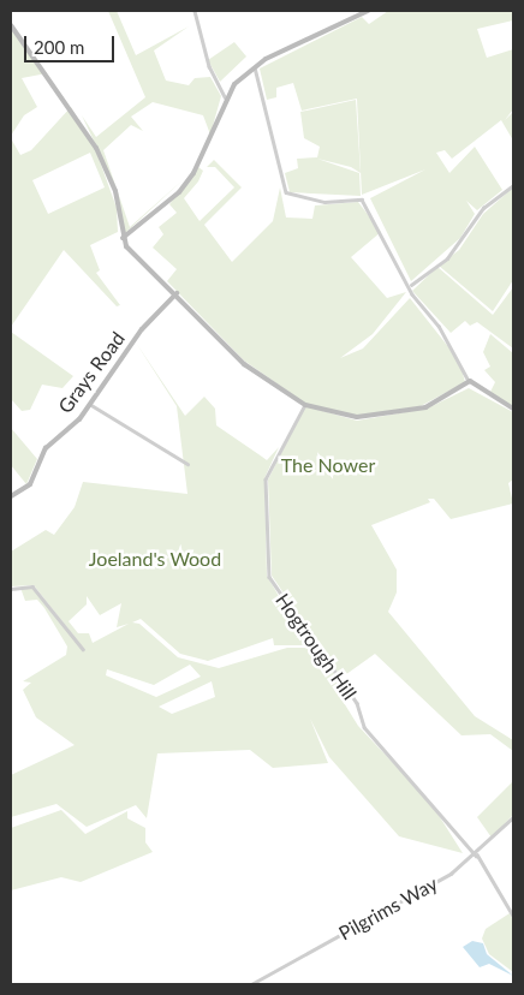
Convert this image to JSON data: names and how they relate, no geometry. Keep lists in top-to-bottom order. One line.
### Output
{"streets":{"street":["Grays Road","Hogtrough Hill","Pilgrims Way"]},"crossings":[["Hogtrough Hill","Pilgrims Way"]],"parks":["The Nower","Joeland's Wood"],"scale_bar":"200 m"}
